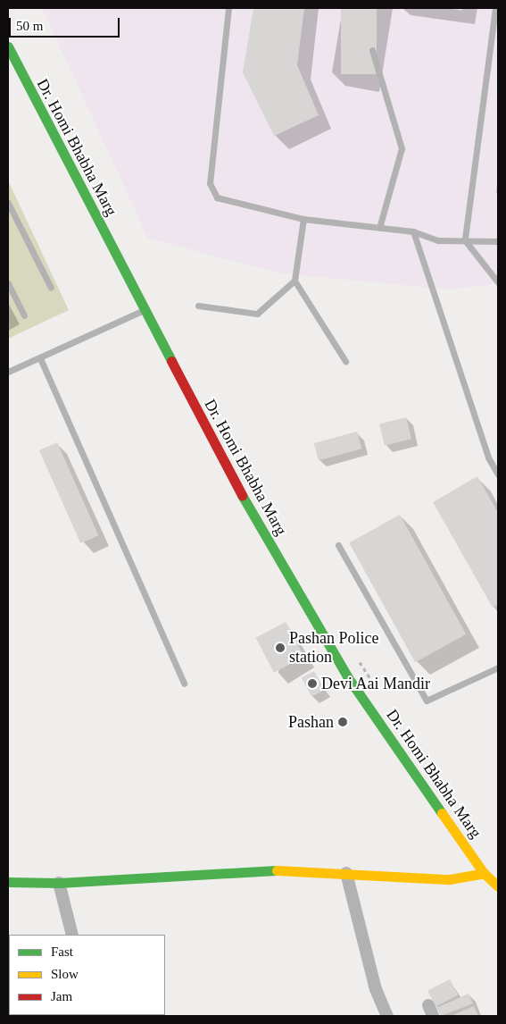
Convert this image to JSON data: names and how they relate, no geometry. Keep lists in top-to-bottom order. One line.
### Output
{"streets":{"main road":["Dr. Homi Bhabha Marg"]},"places":["Pashan Police station","Devi Aai Mandir","Pashan"],"legend":["Fast","Slow","Jam"],"scale_bar":"50 m"}
